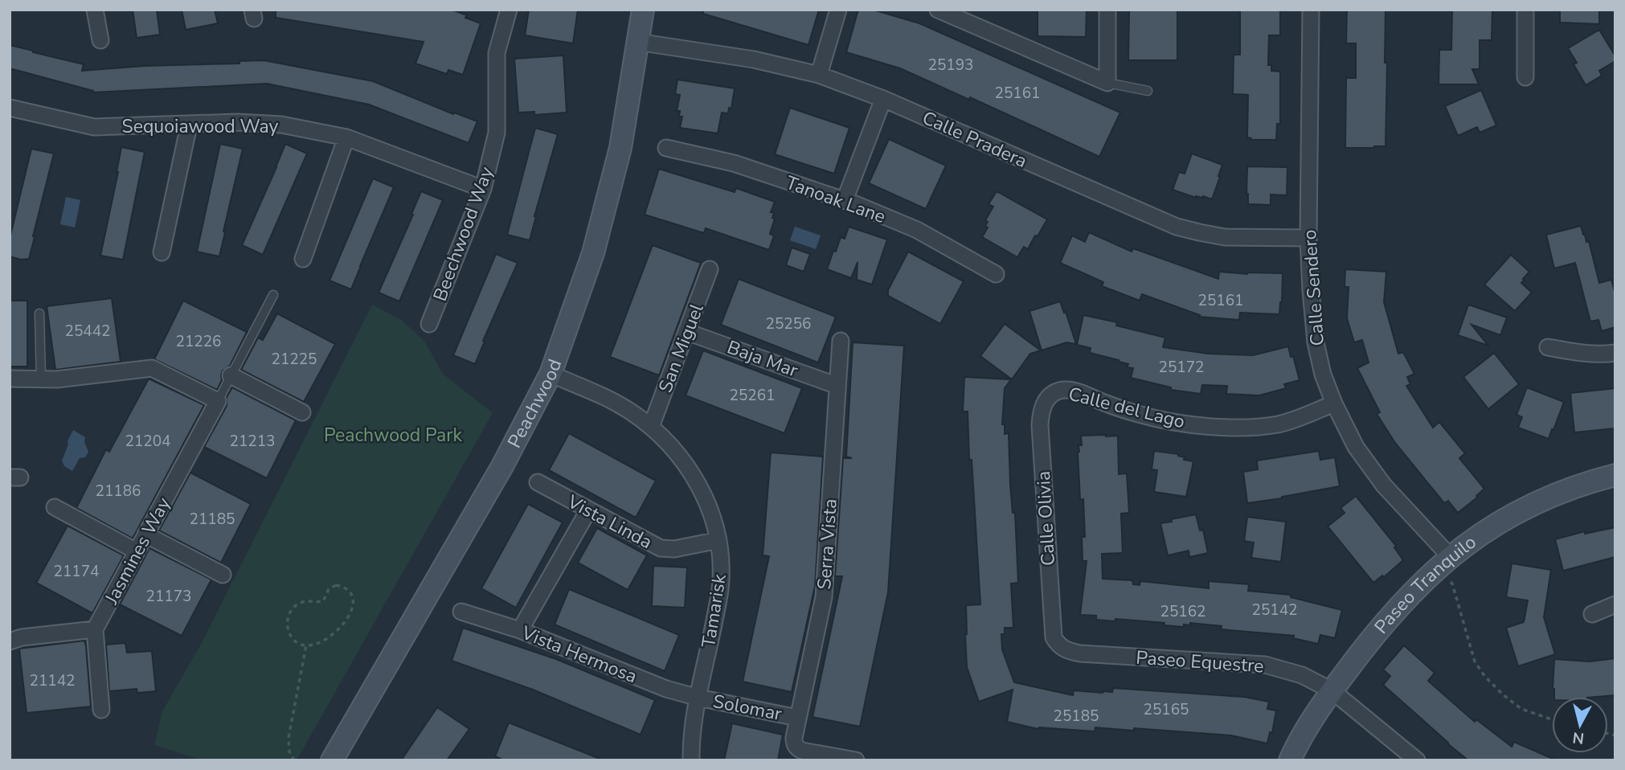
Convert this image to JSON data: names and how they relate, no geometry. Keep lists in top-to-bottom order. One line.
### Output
{"streets":{"street":["Sequoiawood Way","Calle Pradera","Tanoak Lane","Beechwood Way","Calle Sendero","San Miguel","Baja Mar","Peachwood","Calle del Lago","Calle Olivia","Vista Linda","Serra Vista","Jasmines Way","Paseo Tranquilo","Tamarisk","Vista Hermosa","Paseo Equestre","Solomar"]},"crossings":[["Sequoiawood Way","Beechwood Way"],["Calle Pradera","Calle Sendero"],["Calle Pradera","Peachwood"],["Calle Sendero","Calle del Lago"],["Calle Sendero","Paseo Tranquilo"],["San Miguel","Baja Mar"],["San Miguel","Tamarisk"],["Baja Mar","Serra Vista"],["Peachwood","Tamarisk"],["Calle del Lago","Calle Olivia"],["Calle Olivia","Paseo Equestre"],["Vista Linda","Tamarisk"],["Serra Vista","Solomar"],["Paseo Tranquilo","Paseo Equestre"],["Tamarisk","Vista Hermosa"],["Tamarisk","Solomar"],["Vista Hermosa","Solomar"]],"parks":["Peachwood Park"],"house_numbers":["25193","25161","25161","25256","25442","21226","21225","25172","25261","21204","21213","21186","21185","21174","21173","25142","25162","21142","25165","25185"],"north":"bottom"}
